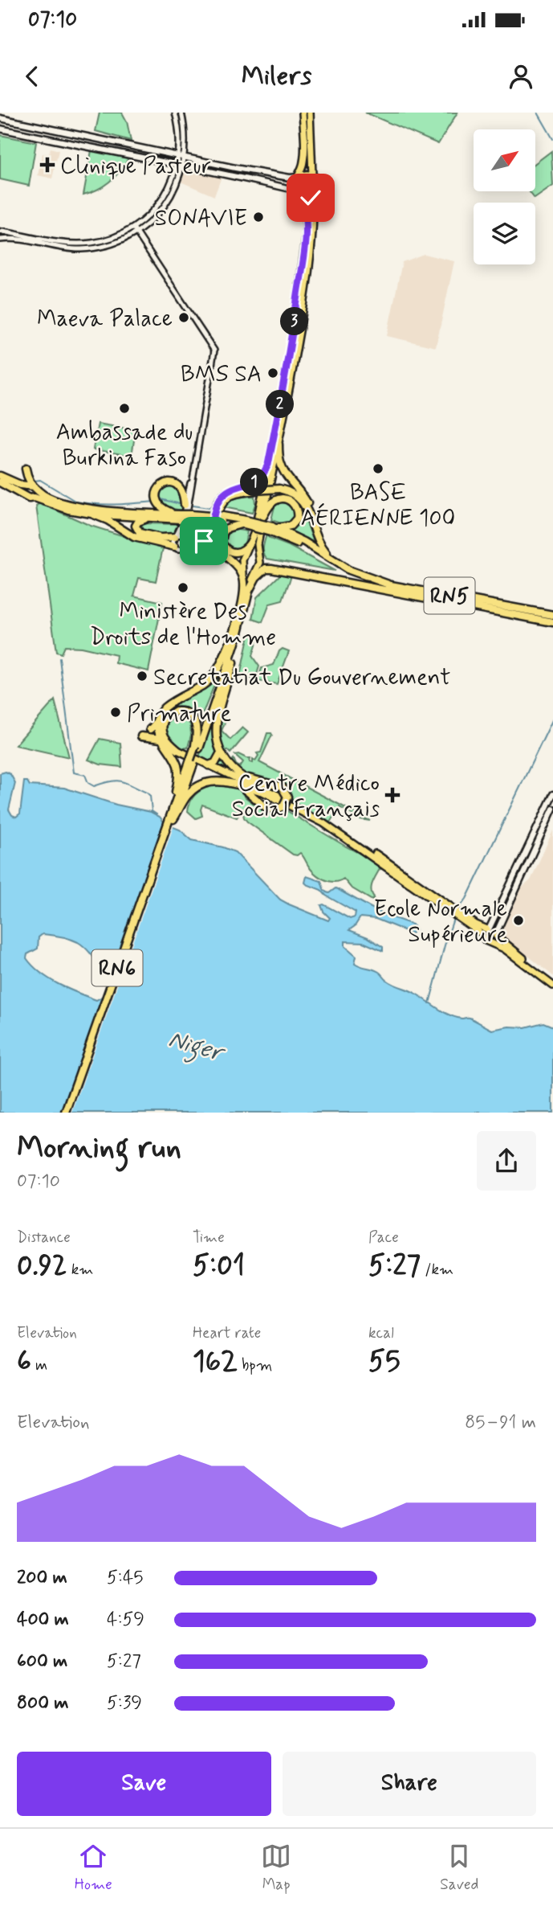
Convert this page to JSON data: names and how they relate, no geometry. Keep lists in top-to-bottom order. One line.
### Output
{"streets":{"highway":["RN5","RN6"]},"water":["Niger"],"places":{"health":["Clinique Pasteur","Centre Médico Social Français"],"other":["SONAVIE","Maeva Palace","BMS SA","Ambassade du Burkina Faso","BASE AÉRIENNE 100","Ministère Des Droits de l'Homme","Secretatiat Du Gouvernement","Primature","Ecole Normale Supérieure"]},"north":"top right","page":{"status":"07:10","header":"Milers","pins":["3","2","1"],"heading":["Morning run","07:10"],"stats":[["Distance","0.92 km"],["Time","5:01"],["Pace","5:27 /km"],["Elevation","6 m"],["Heart rate","162 bpm"],["kcal","55"]],"chart":["Elevation","85–91 m"],"list":[{"name":"200 m","note":"5:45"},{"name":"400 m","note":"4:59"},{"name":"600 m","note":"5:27"},{"name":"800 m","note":"5:39"}],"buttons":["Save","Share"],"tabs":["Home","Map","Saved"]}}
